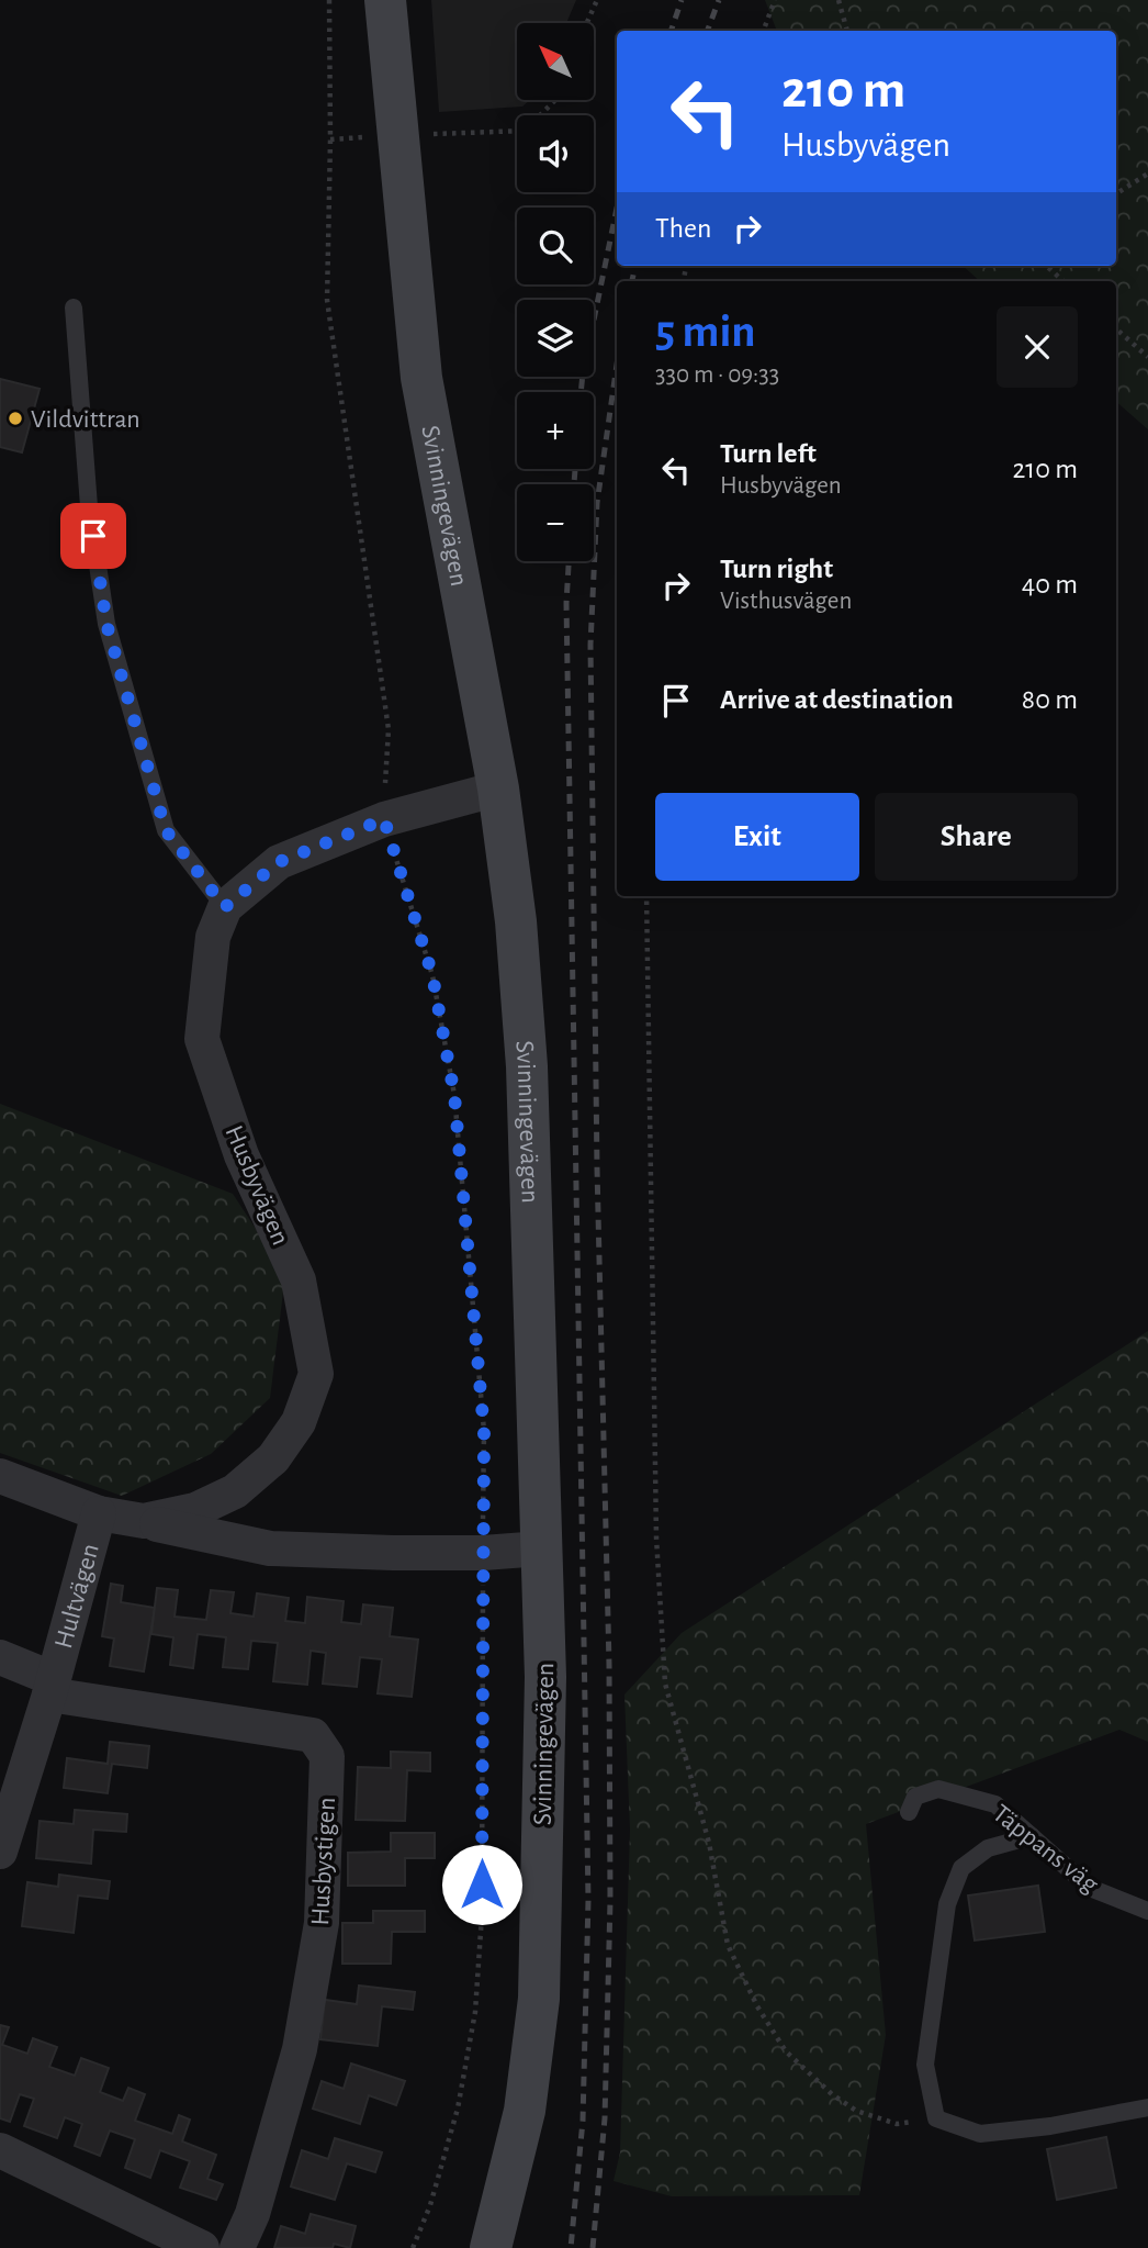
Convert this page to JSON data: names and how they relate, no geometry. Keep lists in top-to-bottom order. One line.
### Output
{"streets":{"main road":["Svinningevägen"],"street":["Husbyvägen","Hultvägen","Husbystigen"],"lane":["Täppans väg"]},"crossings":[["Husbyvägen","Hultvägen"],["Hultvägen","Husbystigen"]],"places":["Vildvittran"],"north":"top left","page":{"map_buttons":["+","−"],"turn":["210 m","Husbyvägen"],"then":"Then","heading":["5 min","330 m · 09:33"],"list":[{"name":"Turn left","note":"Husbyvägen","value":"210 m"},{"name":"Turn right","note":"Visthusvägen","value":"40 m"},{"name":"Arrive at destination","value":"80 m"}],"buttons":["Exit","Share"]}}
